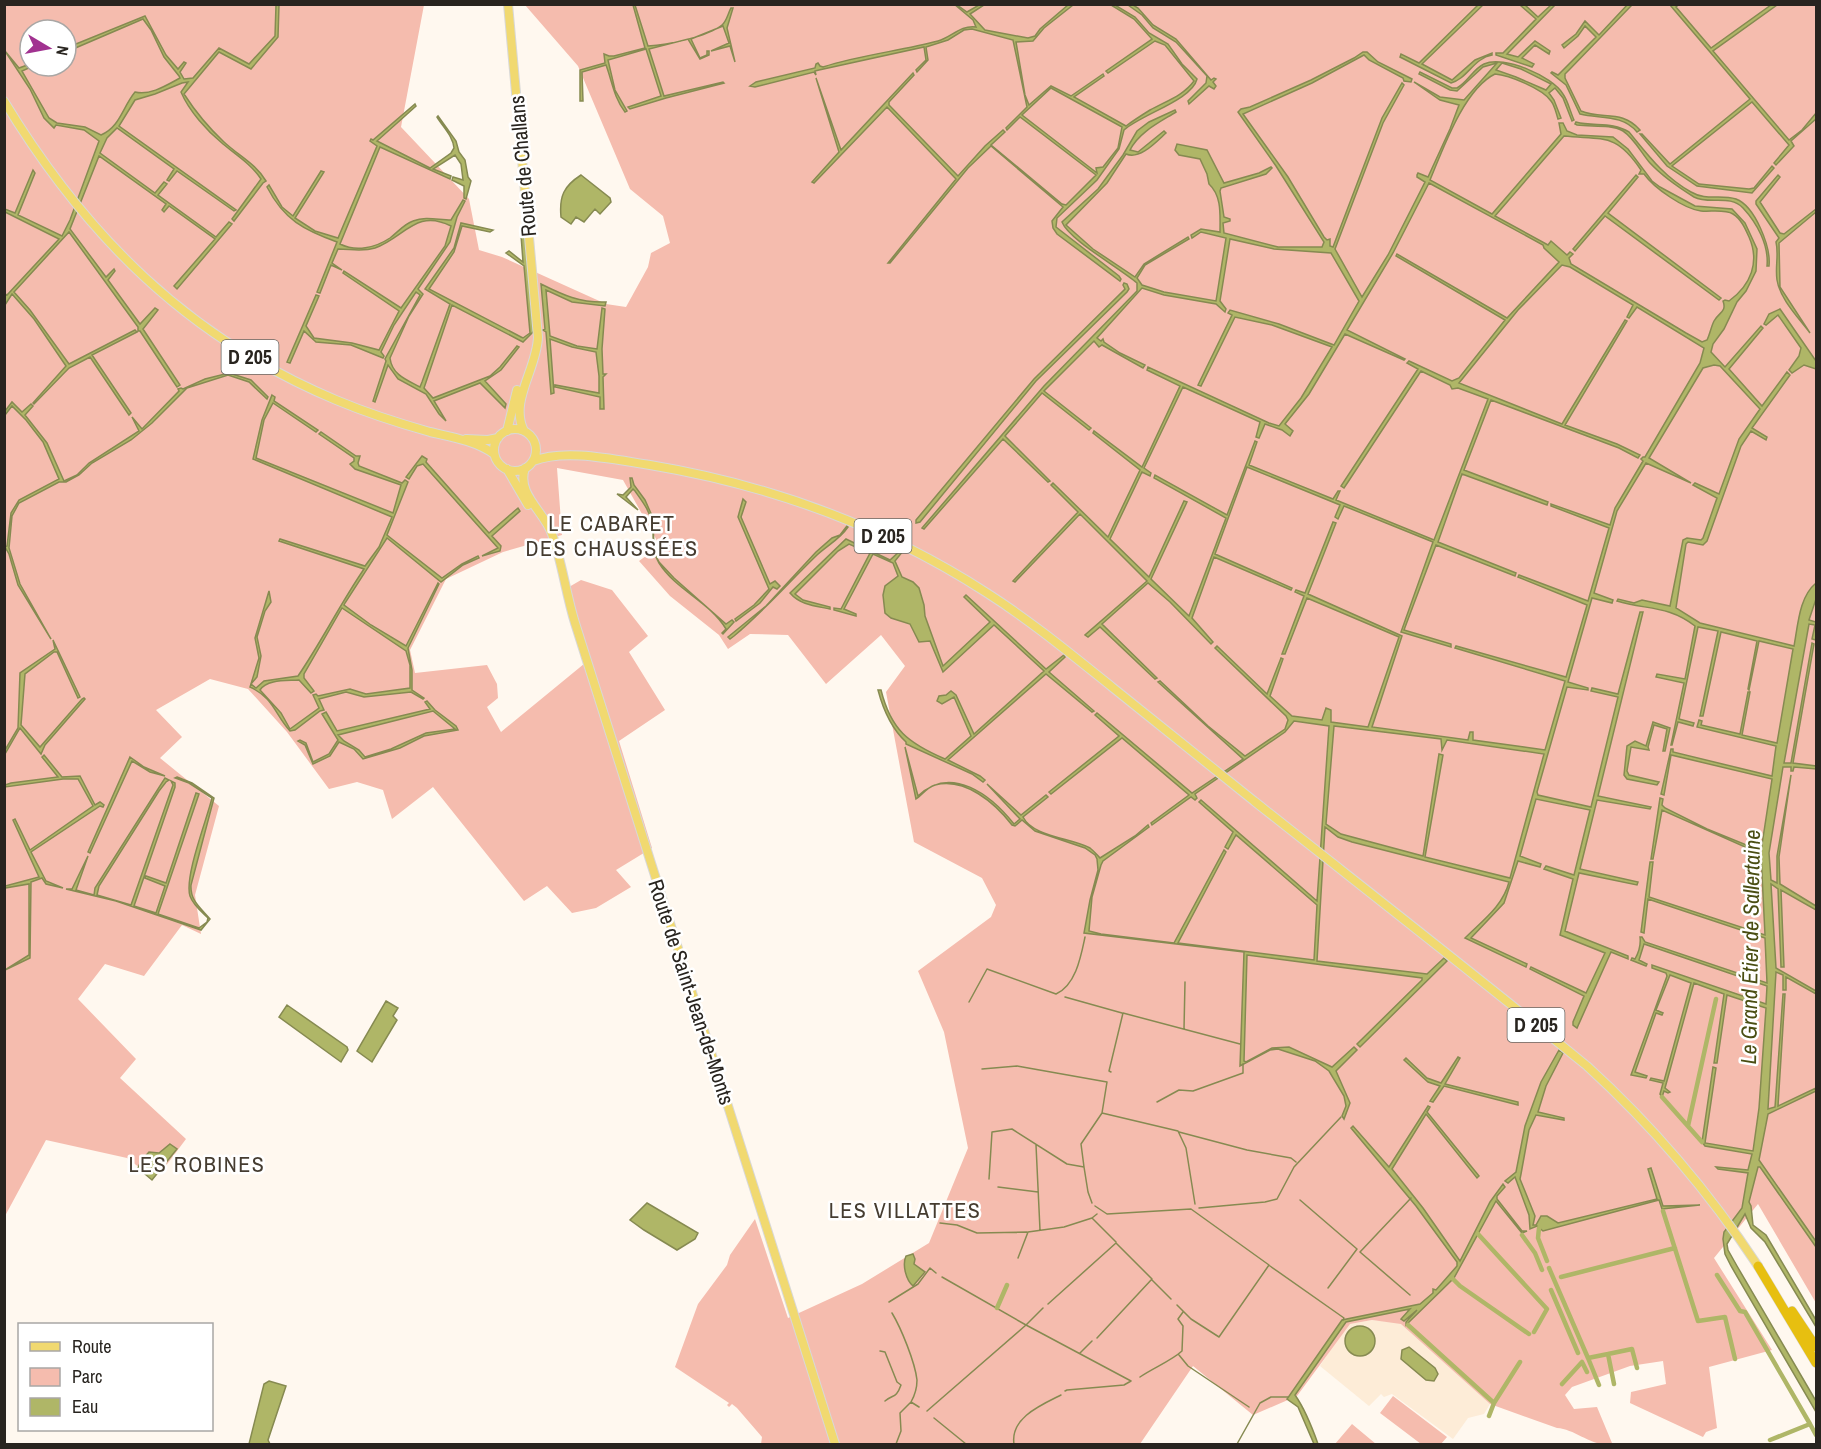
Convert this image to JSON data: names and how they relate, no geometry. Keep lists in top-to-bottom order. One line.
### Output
{"streets":{"highway":["D 205"],"main road":["Route de Challans","Route de Saint-Jean-de-Monts"]},"crossings":[["Route de Challans","D 205"]],"districts":["LE CABARET DES CHAUSSÉES","LES ROBINES","LES VILLATTES"],"water":["Le Grand Étier de Sallertaine"],"legend":["Route","Parc","Eau"],"north":"right"}
